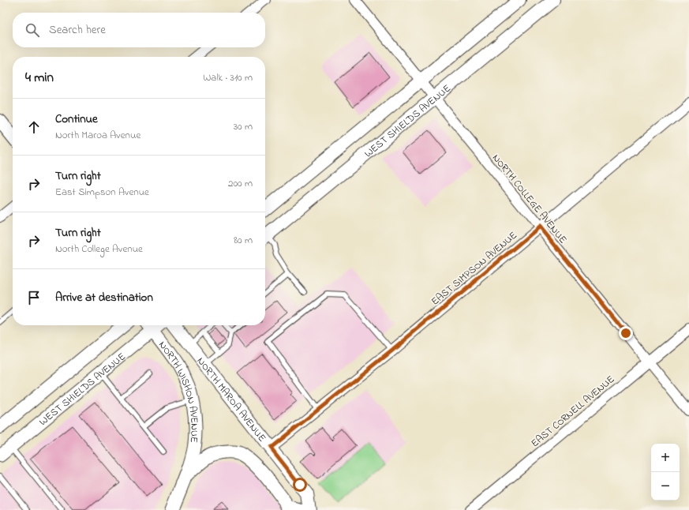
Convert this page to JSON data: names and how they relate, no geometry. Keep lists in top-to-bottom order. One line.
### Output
{"streets":{"main road":["WEST SHIELDS AVENUE","NORTH WISHON AVENUE","NORTH MAROA AVENUE"],"street":["NORTH COLLEGE AVENUE","EAST SIMPSON AVENUE","EAST CORNELL AVENUE"]},"crossings":[["WEST SHIELDS AVENUE","NORTH COLLEGE AVENUE"],["WEST SHIELDS AVENUE","NORTH WISHON AVENUE"],["NORTH COLLEGE AVENUE","EAST SIMPSON AVENUE"],["NORTH COLLEGE AVENUE","EAST CORNELL AVENUE"],["EAST SIMPSON AVENUE","NORTH MAROA AVENUE"]],"page":{"search":"Search here","heading":["4 min","Walk · 310 m"],"list":[["Continue","North Maroa Avenue","30 m"],["Turn right","East Simpson Avenue","200 m"],["Turn right","North College Avenue","80 m"],"Arrive at destination"],"map_buttons":["+","−"]}}
